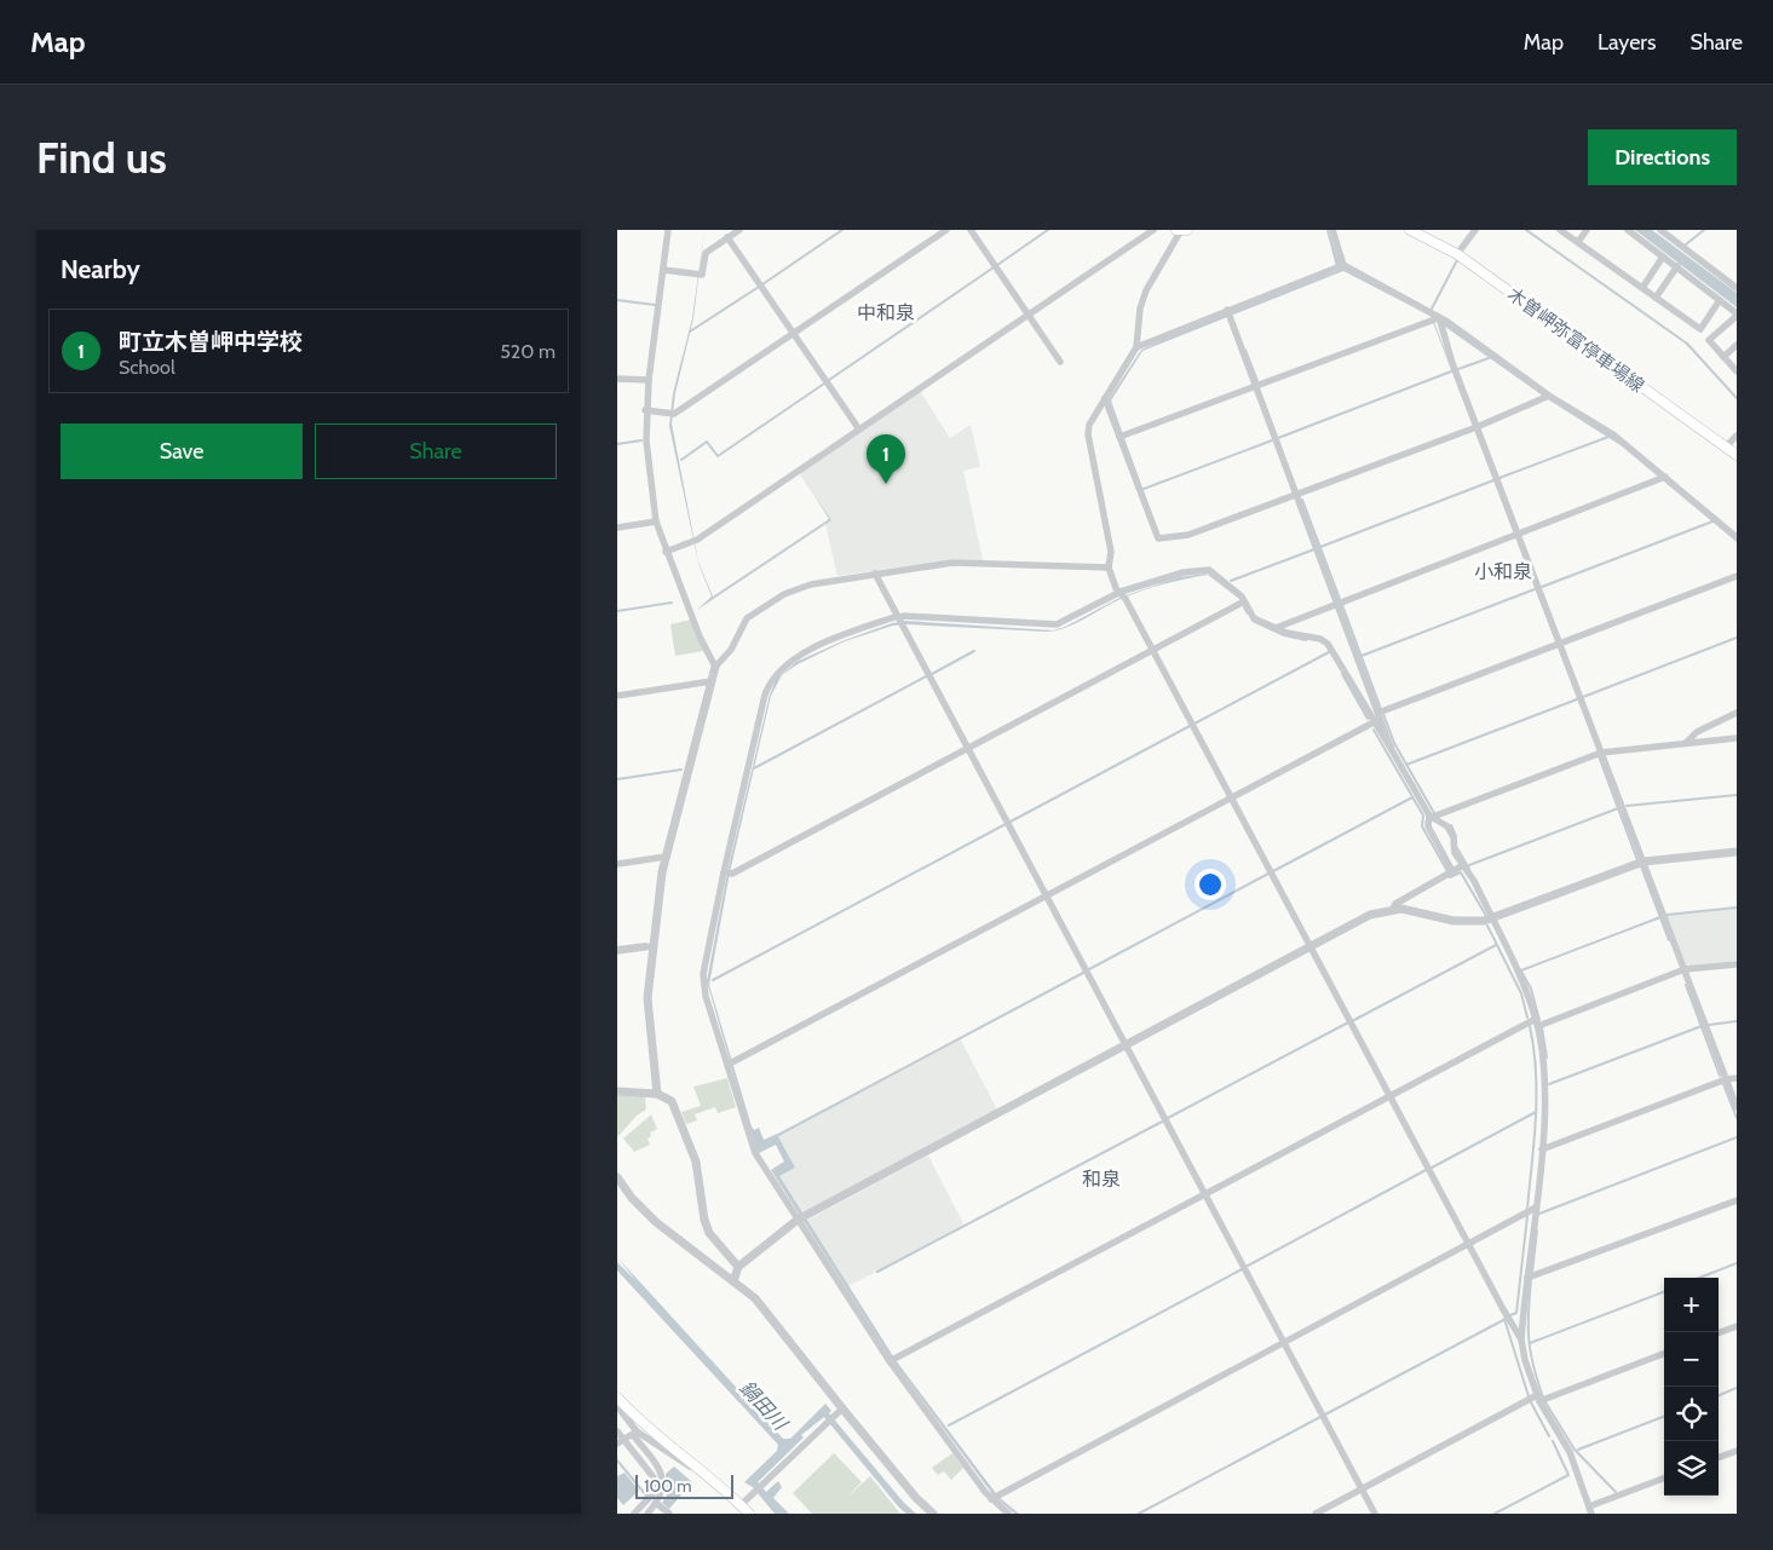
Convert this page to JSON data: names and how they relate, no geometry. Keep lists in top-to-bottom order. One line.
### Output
{"streets":{"main road":["木曽岬弥富停車場線"]},"districts":["中和泉","小和泉","和泉"],"water":["鍋田川"],"scale_bar":"100 m","page":{"header":"Map","nav":["Map","Layers","Share"],"buttons":["Directions",["Save","Share"]],"title":"Find us","heading":"Nearby","list":[{"mark":"1","name":"町立木曽岬中学校","note":"School","value":"520 m"}],"pins":"1","map_buttons":["+","−"],"scale":"100 m"}}
